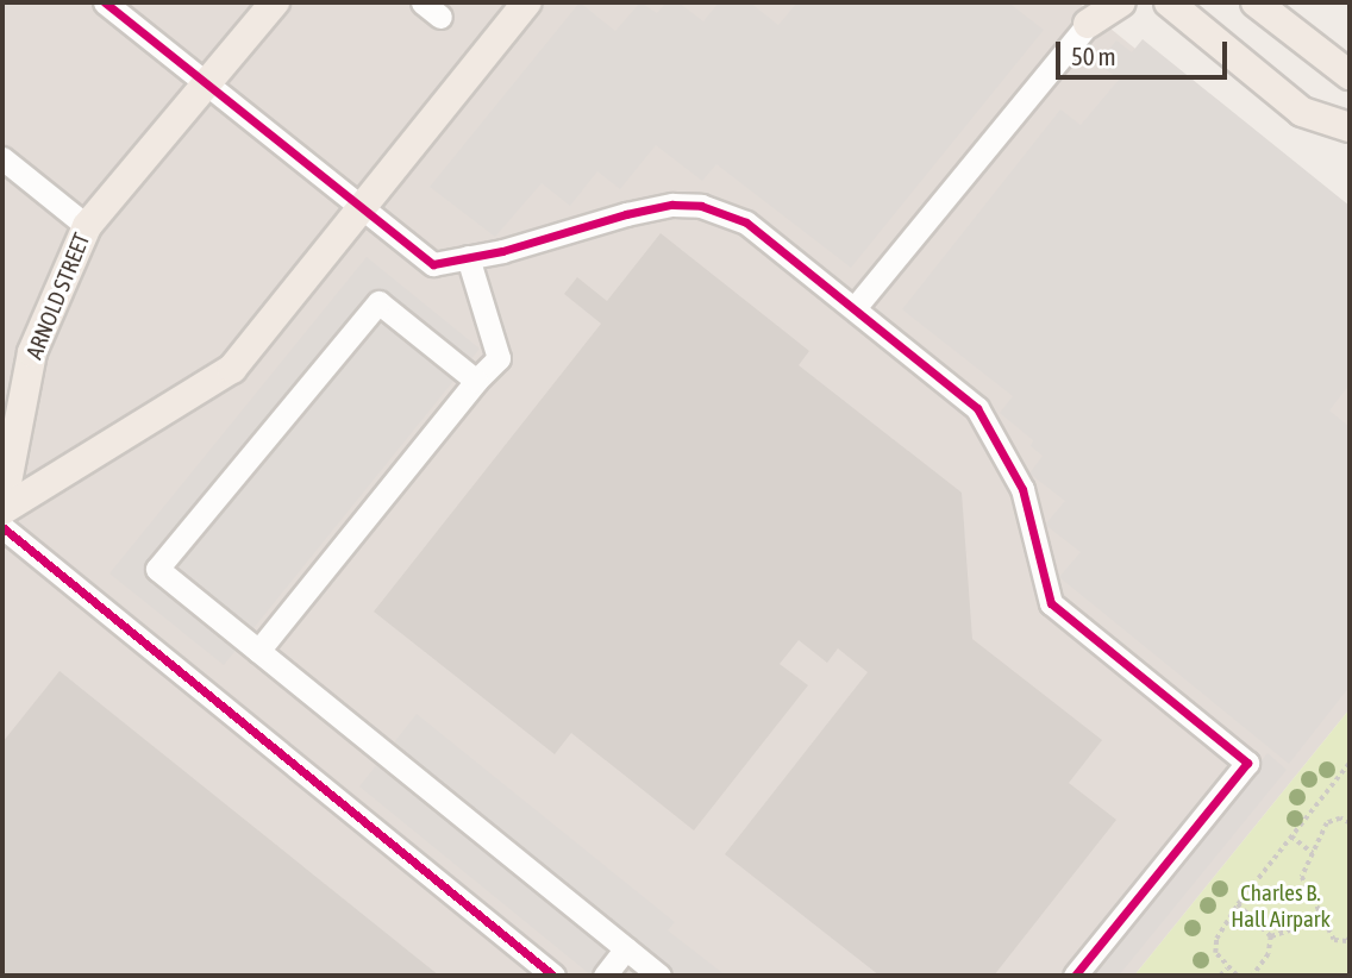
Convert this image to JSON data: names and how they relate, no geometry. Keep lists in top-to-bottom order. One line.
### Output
{"streets":{"main road":["ARNOLD STREET"]},"parks":["Charles B. Hall Airpark"],"scale_bar":"50 m"}
